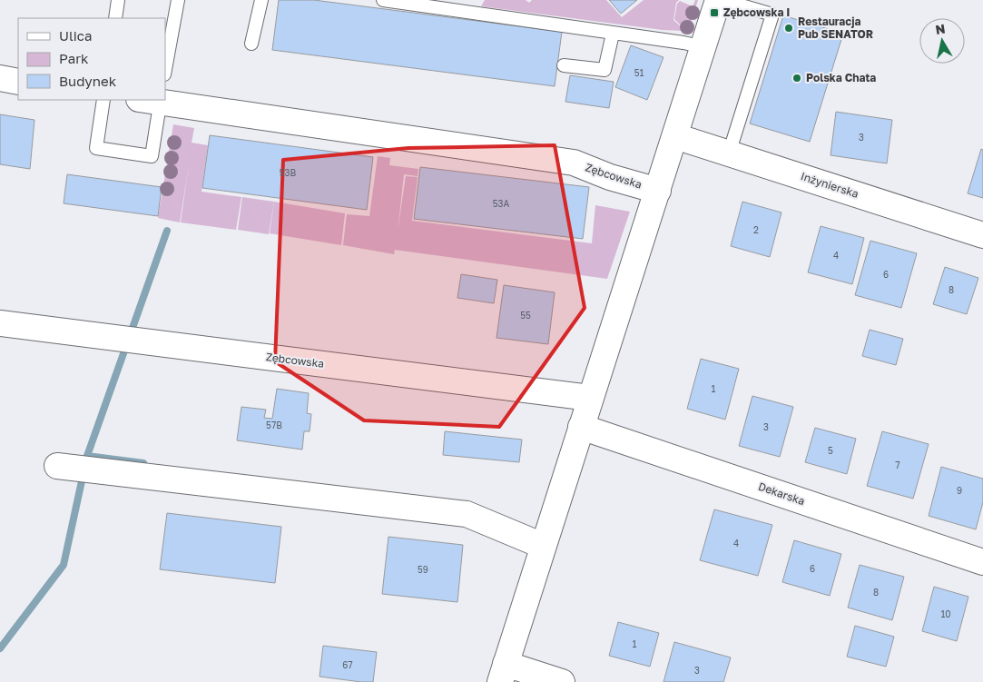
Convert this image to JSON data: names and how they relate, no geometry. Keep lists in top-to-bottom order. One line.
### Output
{"streets":{"street":["Zębcowska","Inżynierska","Dekarska"]},"places":{"transit":["Zębcowska I"],"other":["Restauracja Pub SENATOR","Polska Chata"]},"house_numbers":["51","3","53B","53A","2","4","6","8","55","1","57B","3","5","7","9","4","6","59","8","10","1","67","3"],"legend":["Ulica","Park","Budynek"],"north":"top"}
